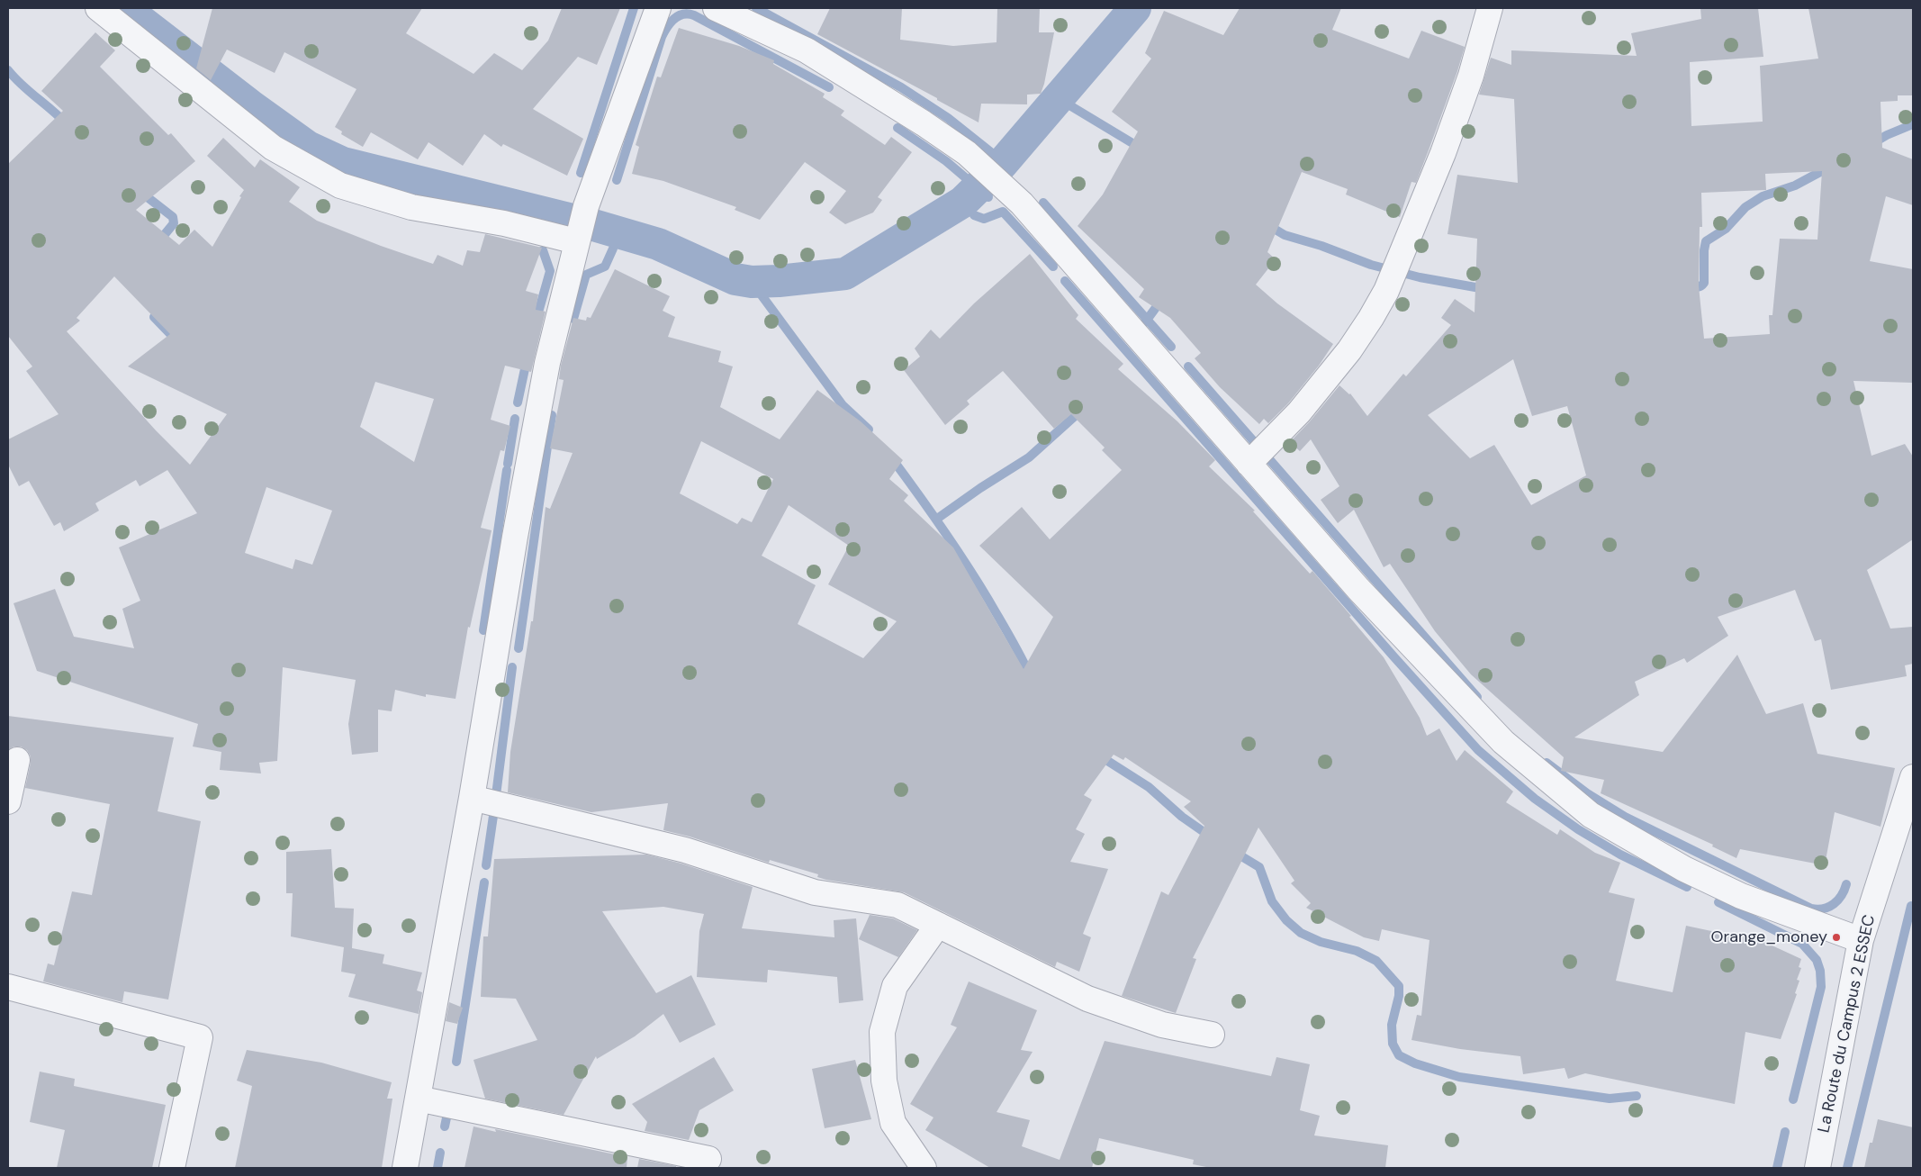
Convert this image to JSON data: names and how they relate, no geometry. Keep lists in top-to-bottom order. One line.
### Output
{"streets":{"street":["La Route du Campus 2 ESSEC"]},"places":["Orange_money"]}
